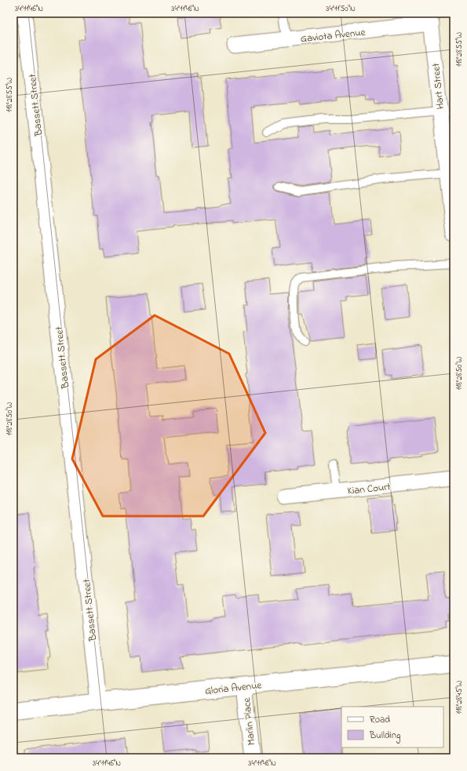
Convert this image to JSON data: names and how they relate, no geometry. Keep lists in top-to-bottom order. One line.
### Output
{"streets":{"street":["Gaviota Avenue","Hart Street","Bassett Street","Kian Court","Gloria Avenue","Marlin Place"]},"crossings":[["Gaviota Avenue","Hart Street"],["Bassett Street","Gloria Avenue"],["Gloria Avenue","Marlin Place"]],"legend":["Road","Building"],"coordinates":["34°11'46\"N","34°11'48\"N","34°11'50\"N","118°28'55\"W","118°28'50\"W","118°28'45\"W"]}
